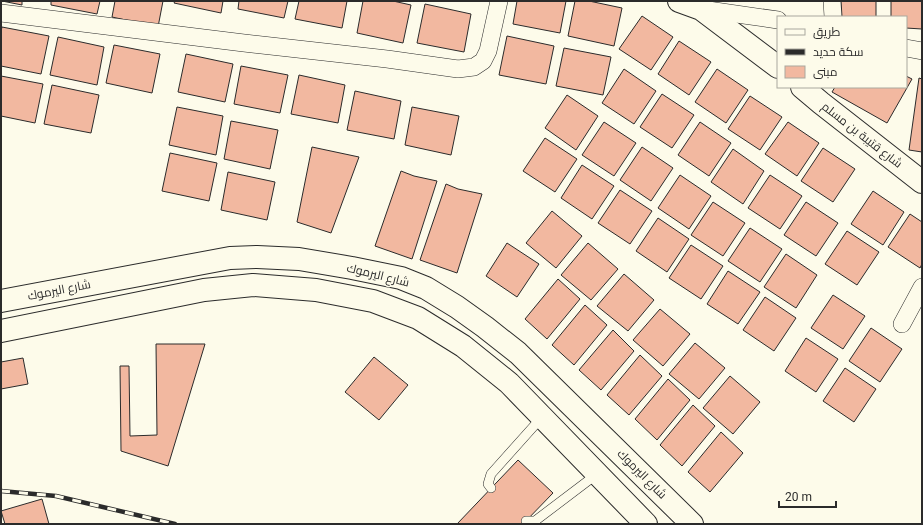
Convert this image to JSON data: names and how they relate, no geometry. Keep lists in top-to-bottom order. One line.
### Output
{"streets":{"main road":["شارع قتيبة بن مسلم","شارع اليرموك"]},"legend":["طريق","سكة حديد","مبنى"],"scale_bar":"20 m"}
